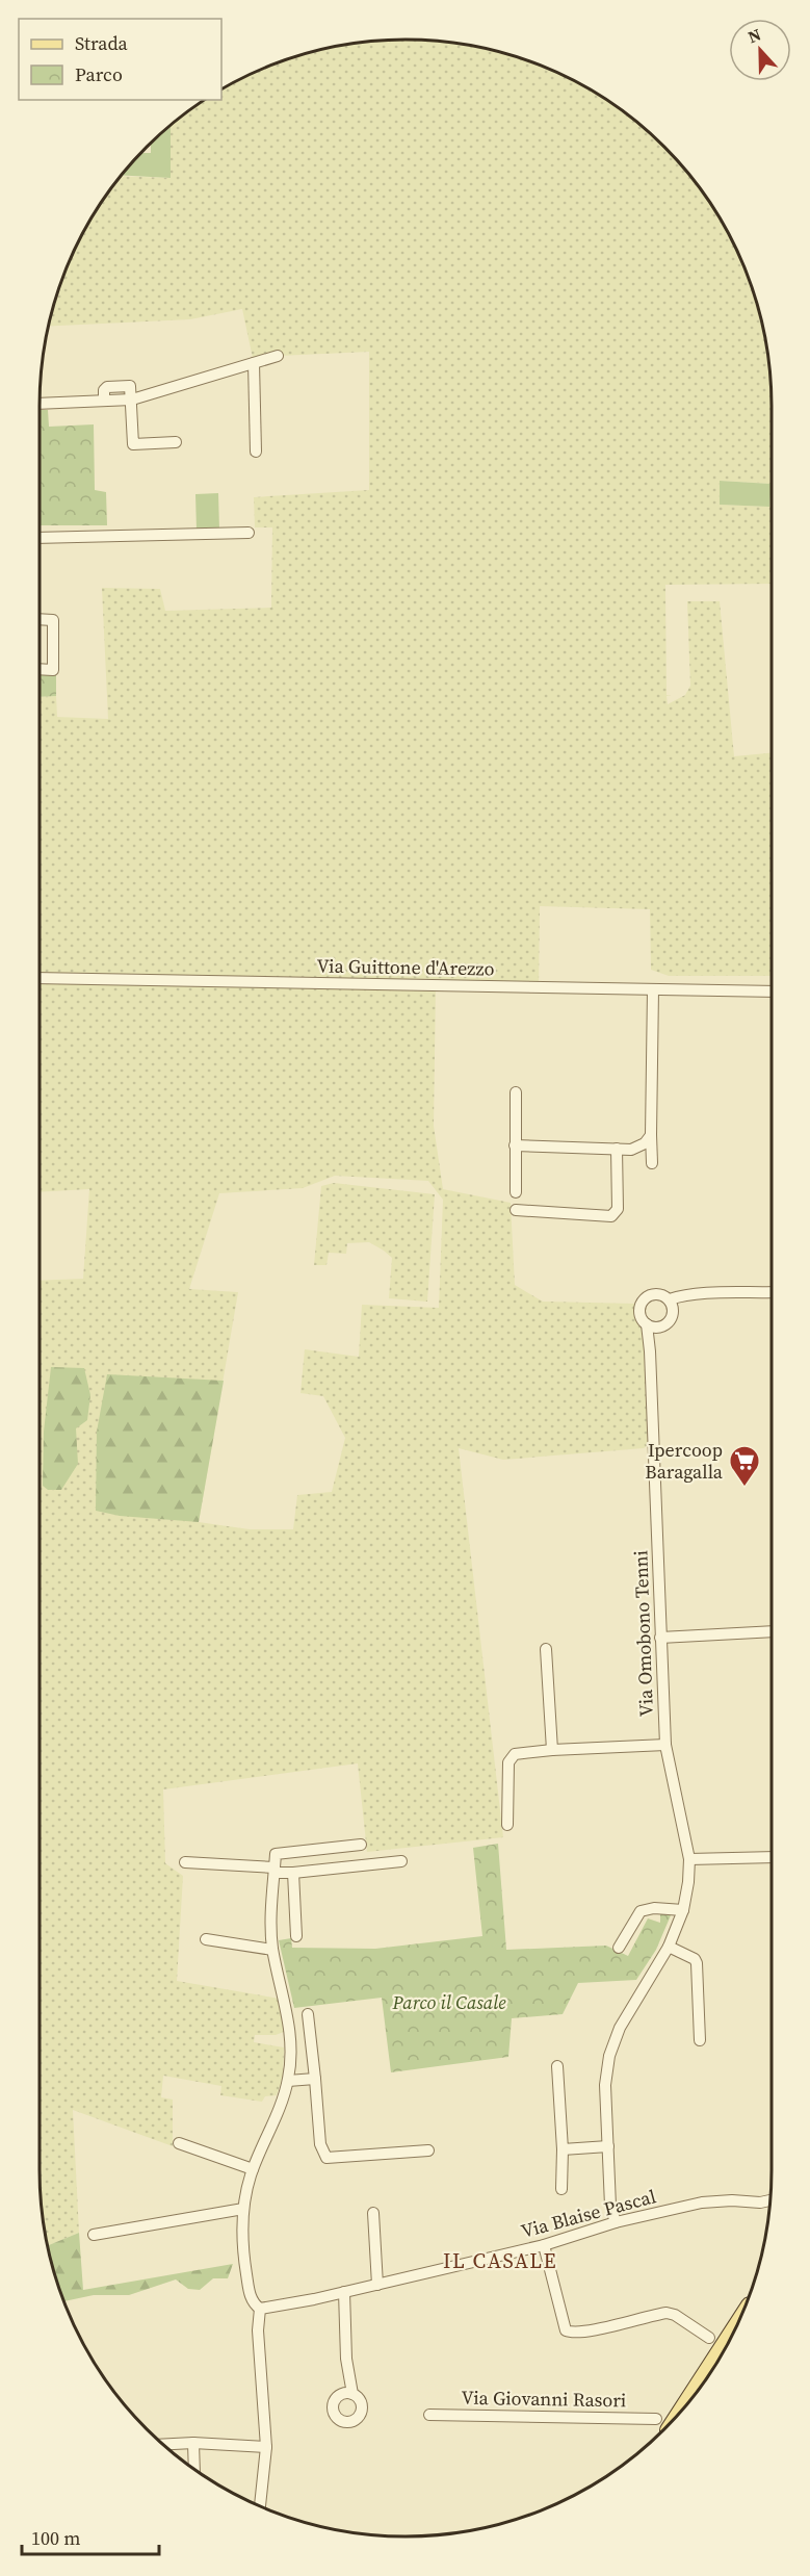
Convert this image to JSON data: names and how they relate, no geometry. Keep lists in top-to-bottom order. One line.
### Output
{"streets":{"street":["Via Guittone d'Arezzo","Via Omobono Tenni","Via Blaise Pascal","Via Giovanni Rasori"]},"crossings":[["Via Omobono Tenni","Via Blaise Pascal"]],"districts":["IL CASALE"],"parks":["Parco il Casale"],"places":{"supermarket":["Ipercoop Baragalla"]},"legend":["Strada","Parco"],"scale_bar":"100 m","north":"top"}
